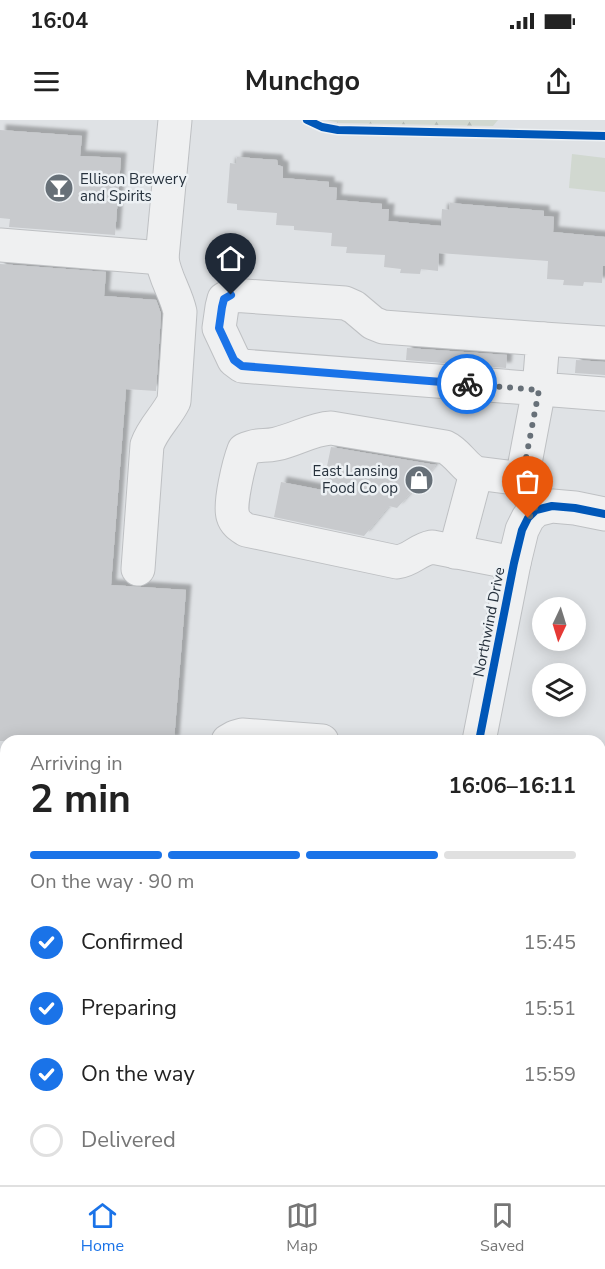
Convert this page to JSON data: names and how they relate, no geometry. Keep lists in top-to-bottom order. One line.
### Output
{"streets":{"street":["Northwind Drive"]},"places":{"bar":["Ellison Brewery and Spirits"],"shop":["East Lansing Food Co op"]},"north":"bottom","page":{"status":"16:04","header":"Munchgo","heading":["2 min","Arriving in","16:06–16:11"],"bar":"On the way · 90 m","list":[["Confirmed","15:45"],["Preparing","15:51"],["On the way","15:59"],"Delivered"],"tabs":["Home","Map","Saved"]}}
